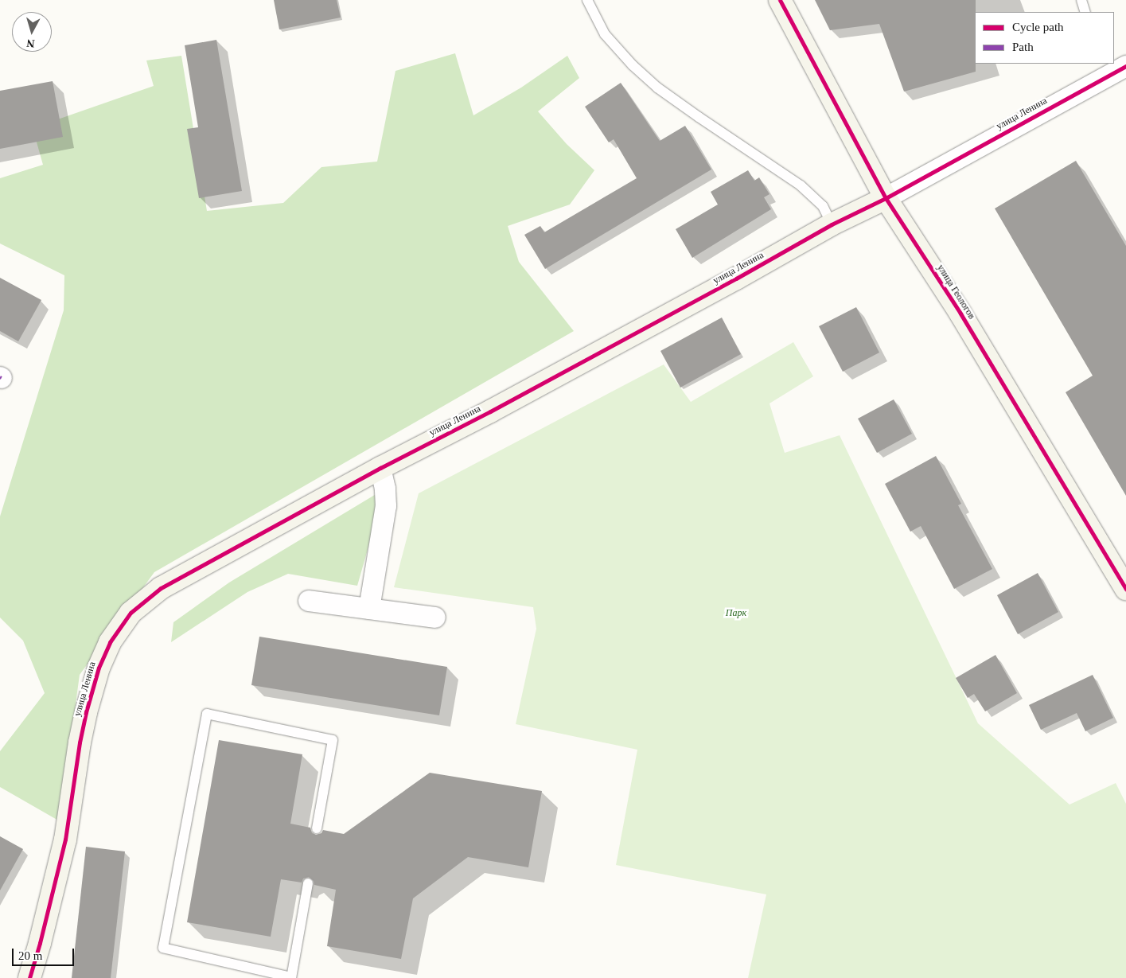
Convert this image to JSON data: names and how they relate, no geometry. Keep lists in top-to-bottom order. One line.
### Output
{"streets":{"street":["улица Ленина","улица Геологов"]},"crossings":[["улица Ленина","улица Геологов"]],"parks":["Парк"],"legend":["Cycle path","Path"],"scale_bar":"20 m","north":"bottom"}
